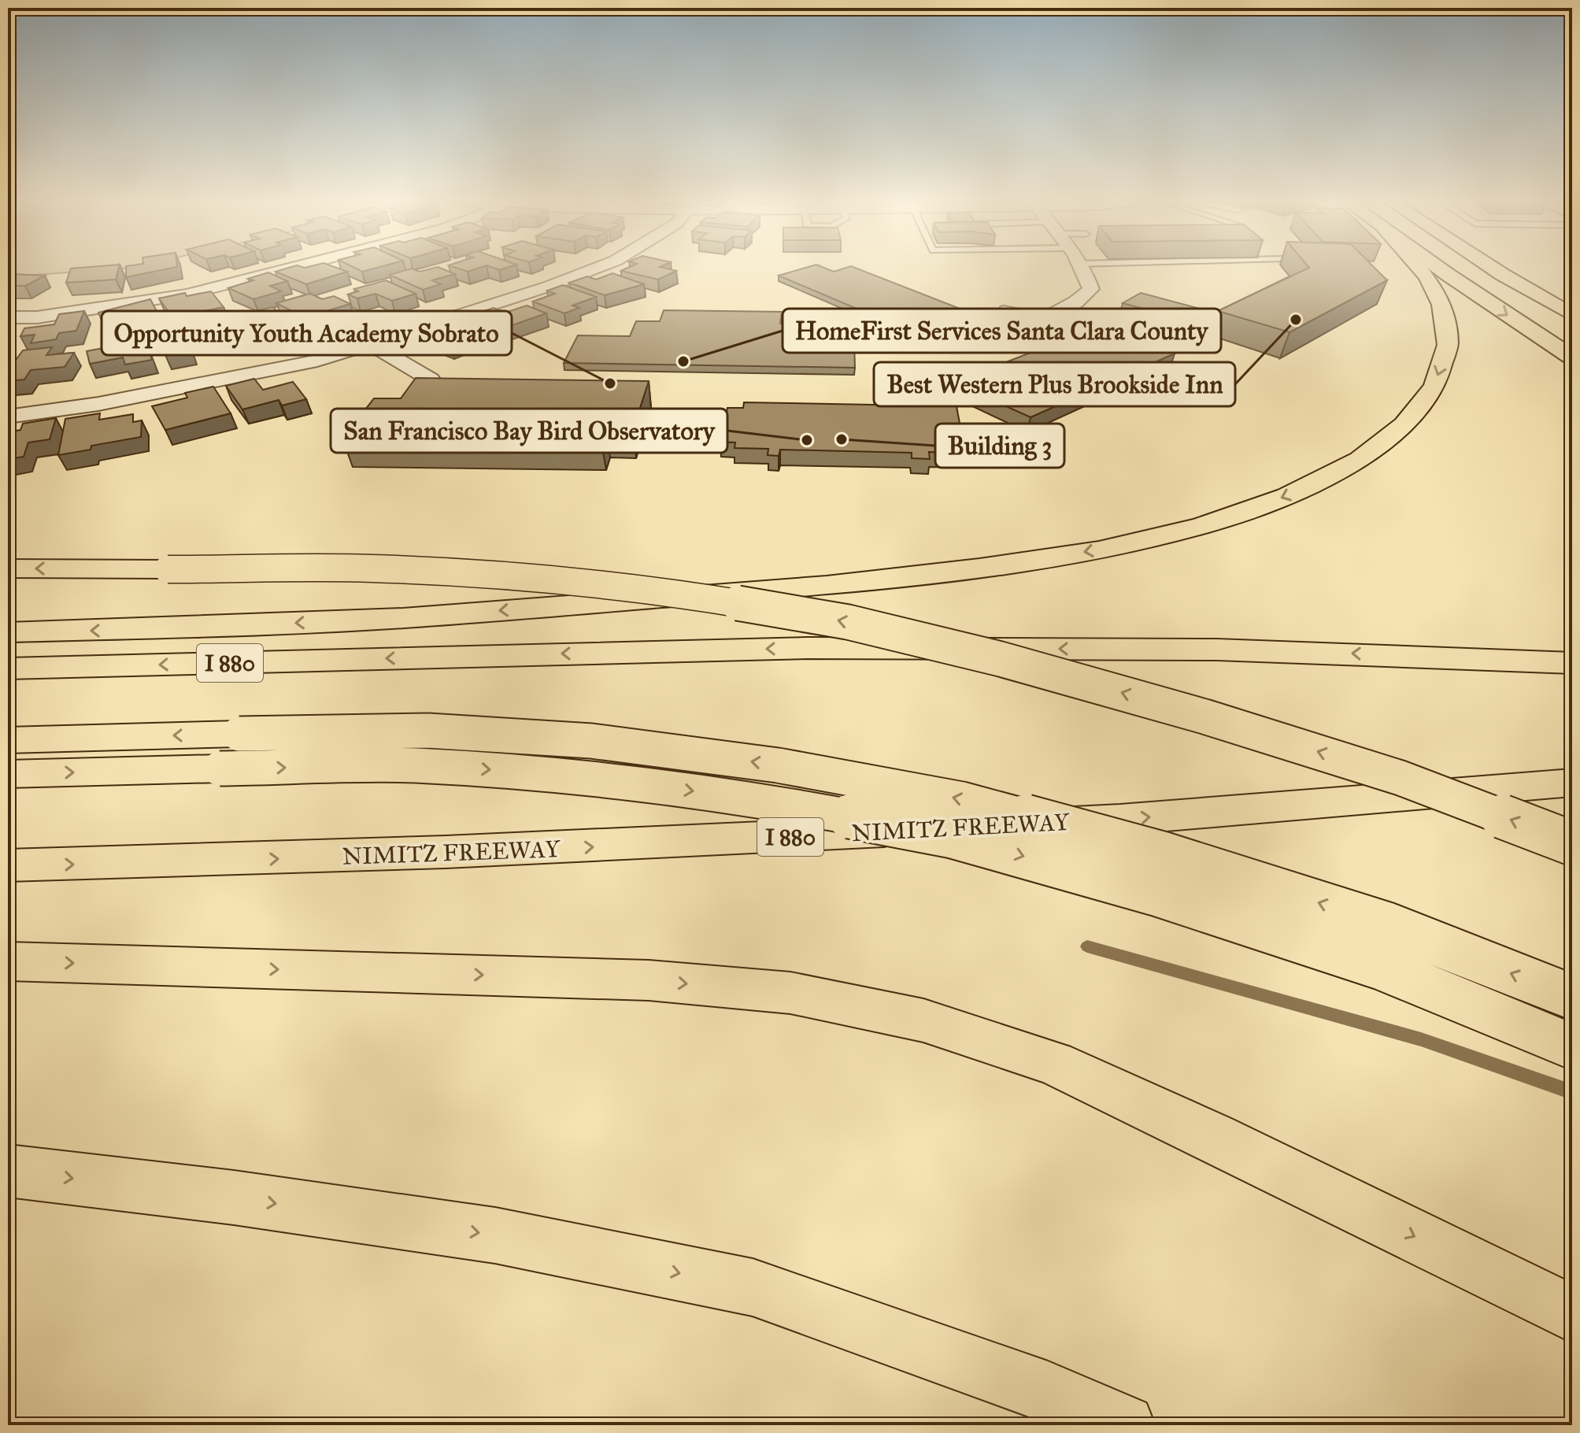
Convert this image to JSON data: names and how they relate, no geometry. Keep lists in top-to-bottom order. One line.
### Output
{"streets":{"highway":["I 880","NIMITZ FREEWAY"]},"places":["Best Western Plus Brookside Inn","HomeFirst Services Santa Clara County","Opportunity Youth Academy Sobrato","Building 3","San Francisco Bay Bird Observatory"]}
